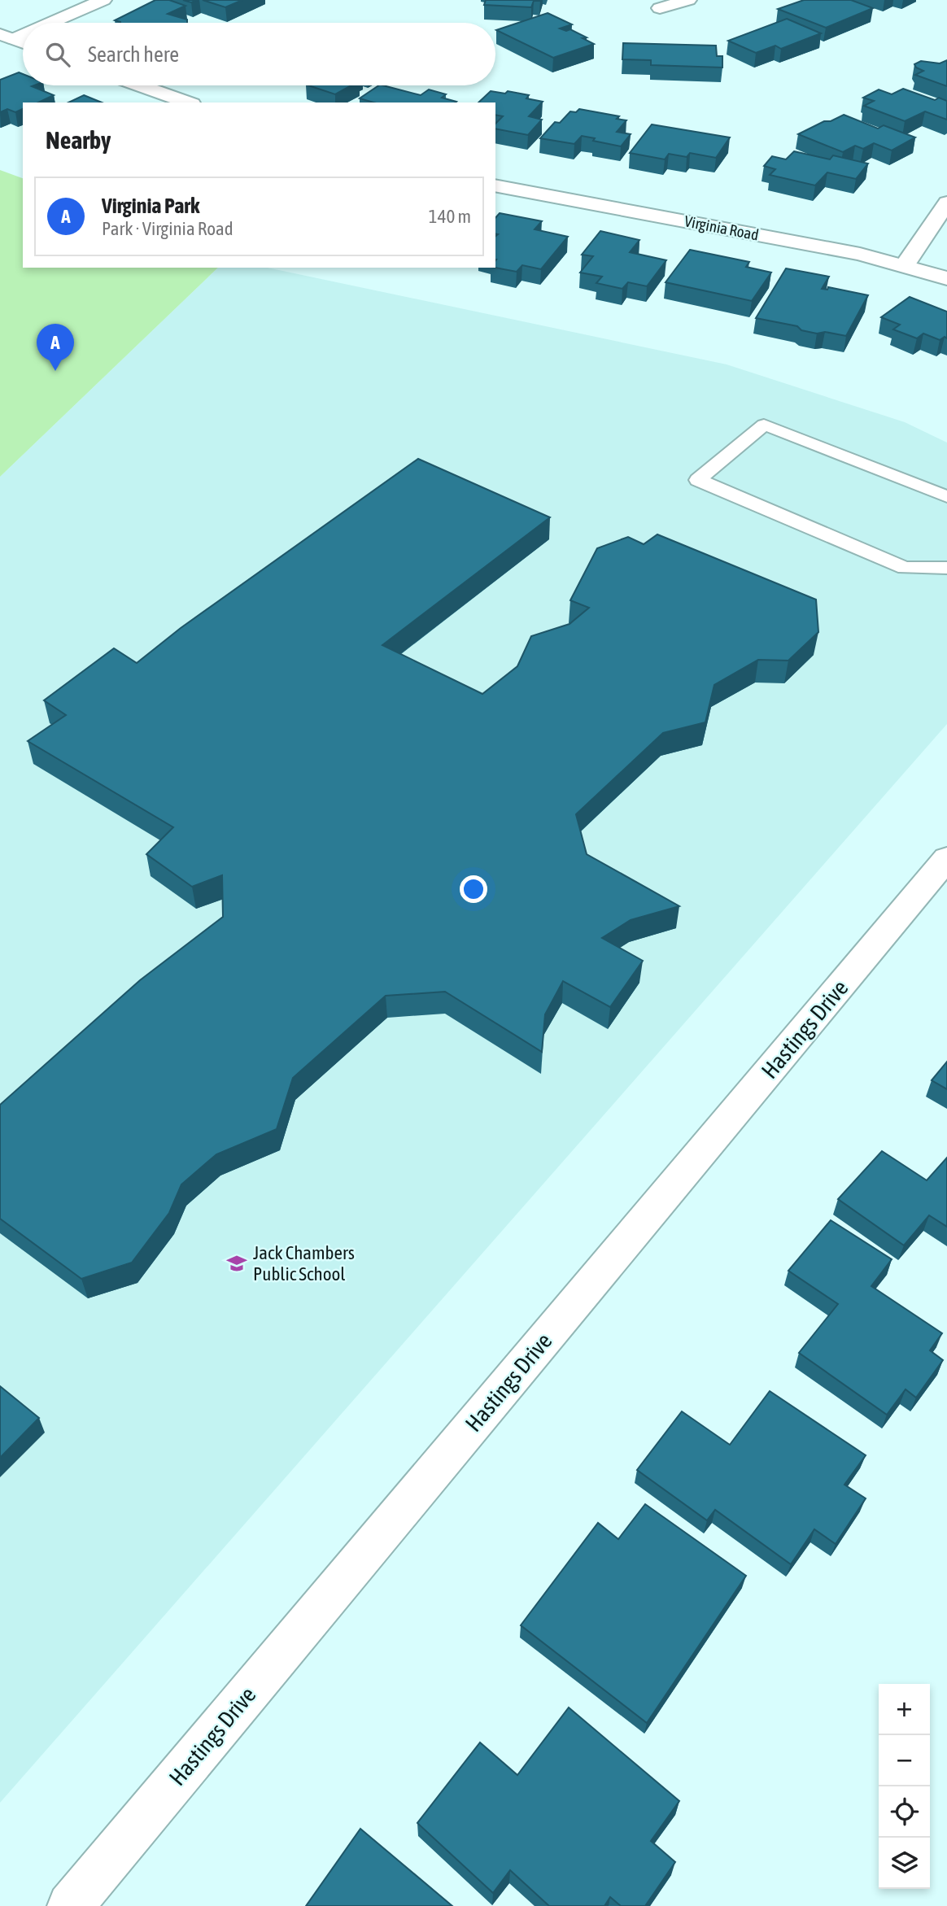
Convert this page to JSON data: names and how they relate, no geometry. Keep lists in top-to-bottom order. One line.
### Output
{"streets":{"street":["Virginia Road","Hastings Drive"]},"places":{"school or university":["Jack Chambers Public School"]},"page":{"search":"Search here","heading":"Nearby","list":[{"mark":"A","name":"Virginia Park","note":"Park · Virginia Road","value":"140 m"}],"pins":"A","map_buttons":["+","−"]}}
